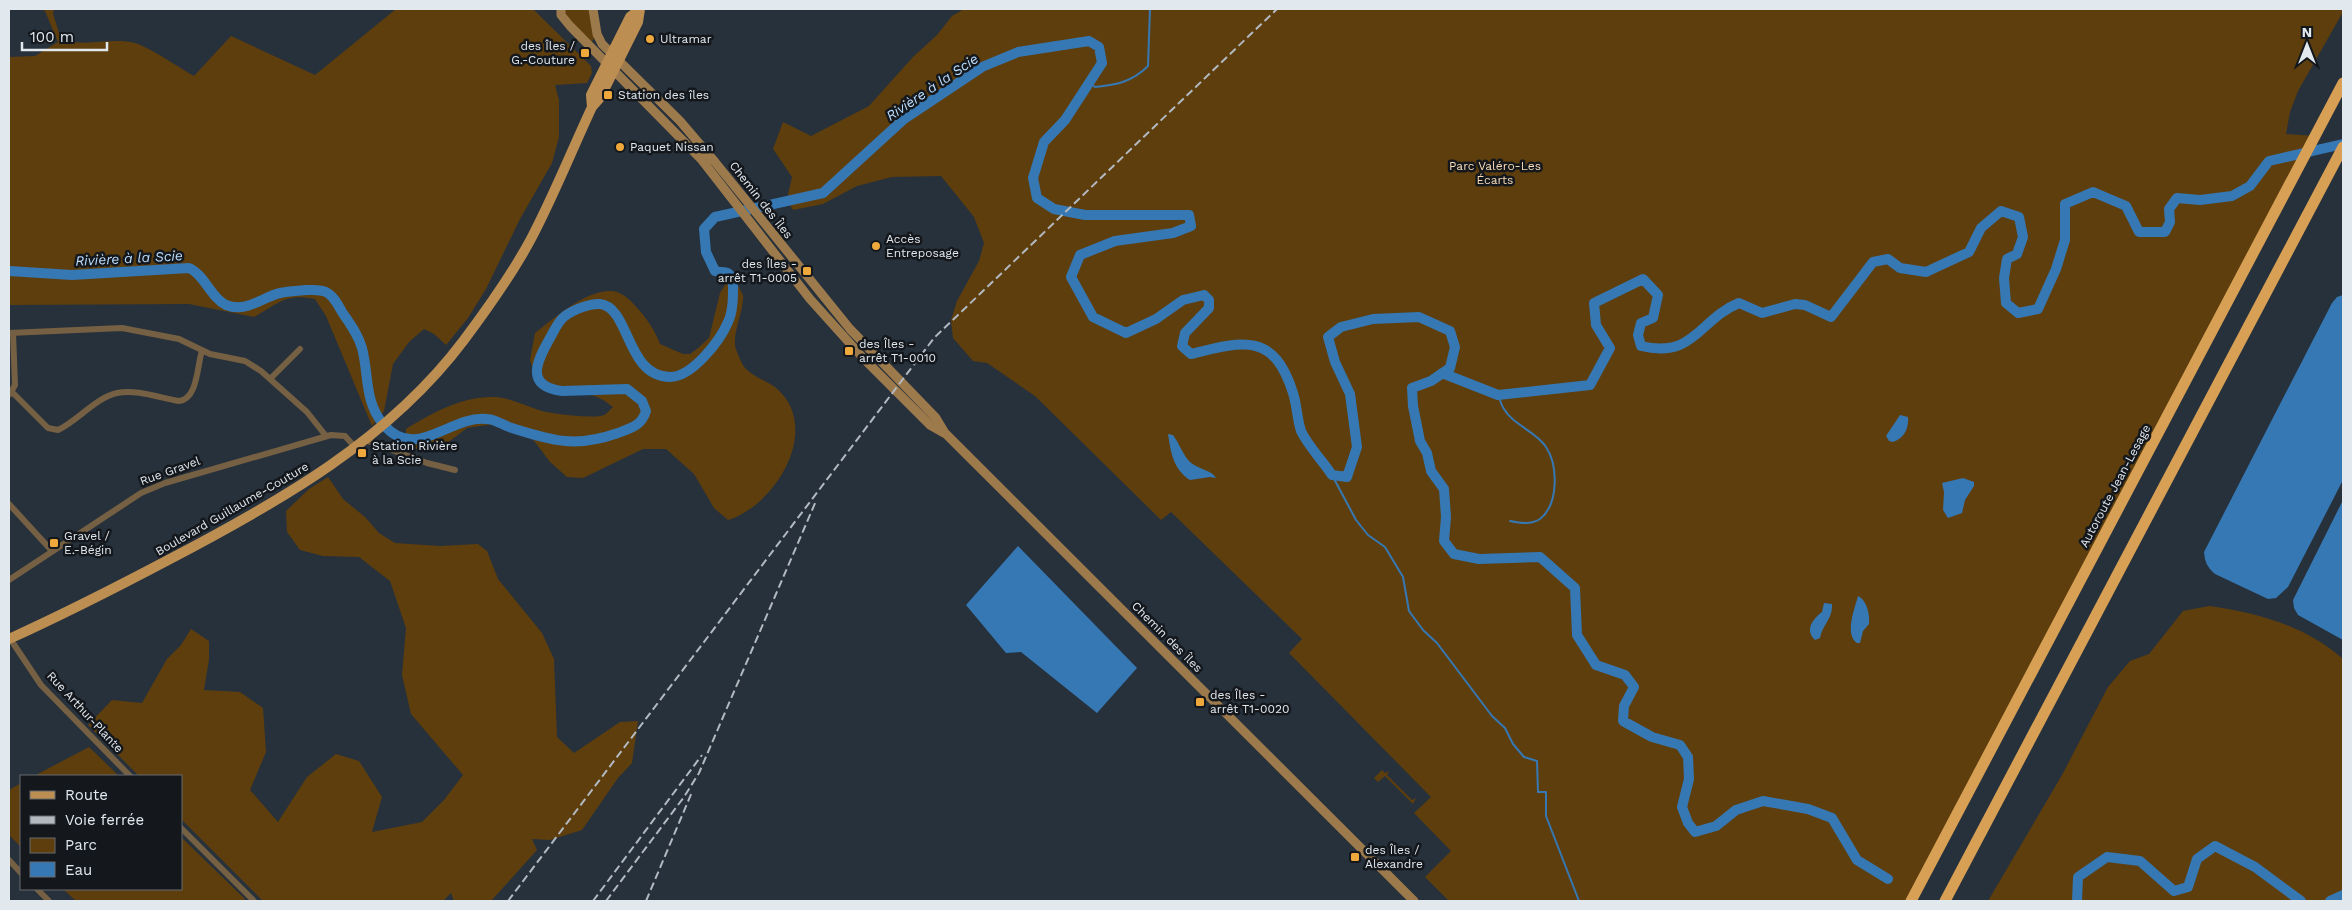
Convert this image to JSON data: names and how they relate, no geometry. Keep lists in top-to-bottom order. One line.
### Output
{"streets":{"highway":["Autoroute Jean-Lesage"],"main road":["Chemin des Îles","Boulevard Guillaume-Couture"],"street":["Rue Gravel","Rue Arthur-Plante"]},"crossings":[["Chemin des Îles","Boulevard Guillaume-Couture"],["Rue Gravel","Boulevard Guillaume-Couture"],["Boulevard Guillaume-Couture","Rue Arthur-Plante"]],"water":["Rivière à la Scie"],"parks":["Parc Valéro-Les Écarts"],"places":{"other":["Ultramar","Paquet Nissan","Accès Entreposage"],"transit":["des Îles / G.-Couture","Station des îles","des Îles - arrêt T1-0005","des Îles - arrêt T1-0010","Station Rivière à la Scie","Gravel / E.-Bégin","des Îles - arrêt T1-0020","des Îles / Alexandre"]},"legend":["Route","Voie ferrée","Parc","Eau"],"scale_bar":"100 m","north":"top"}
